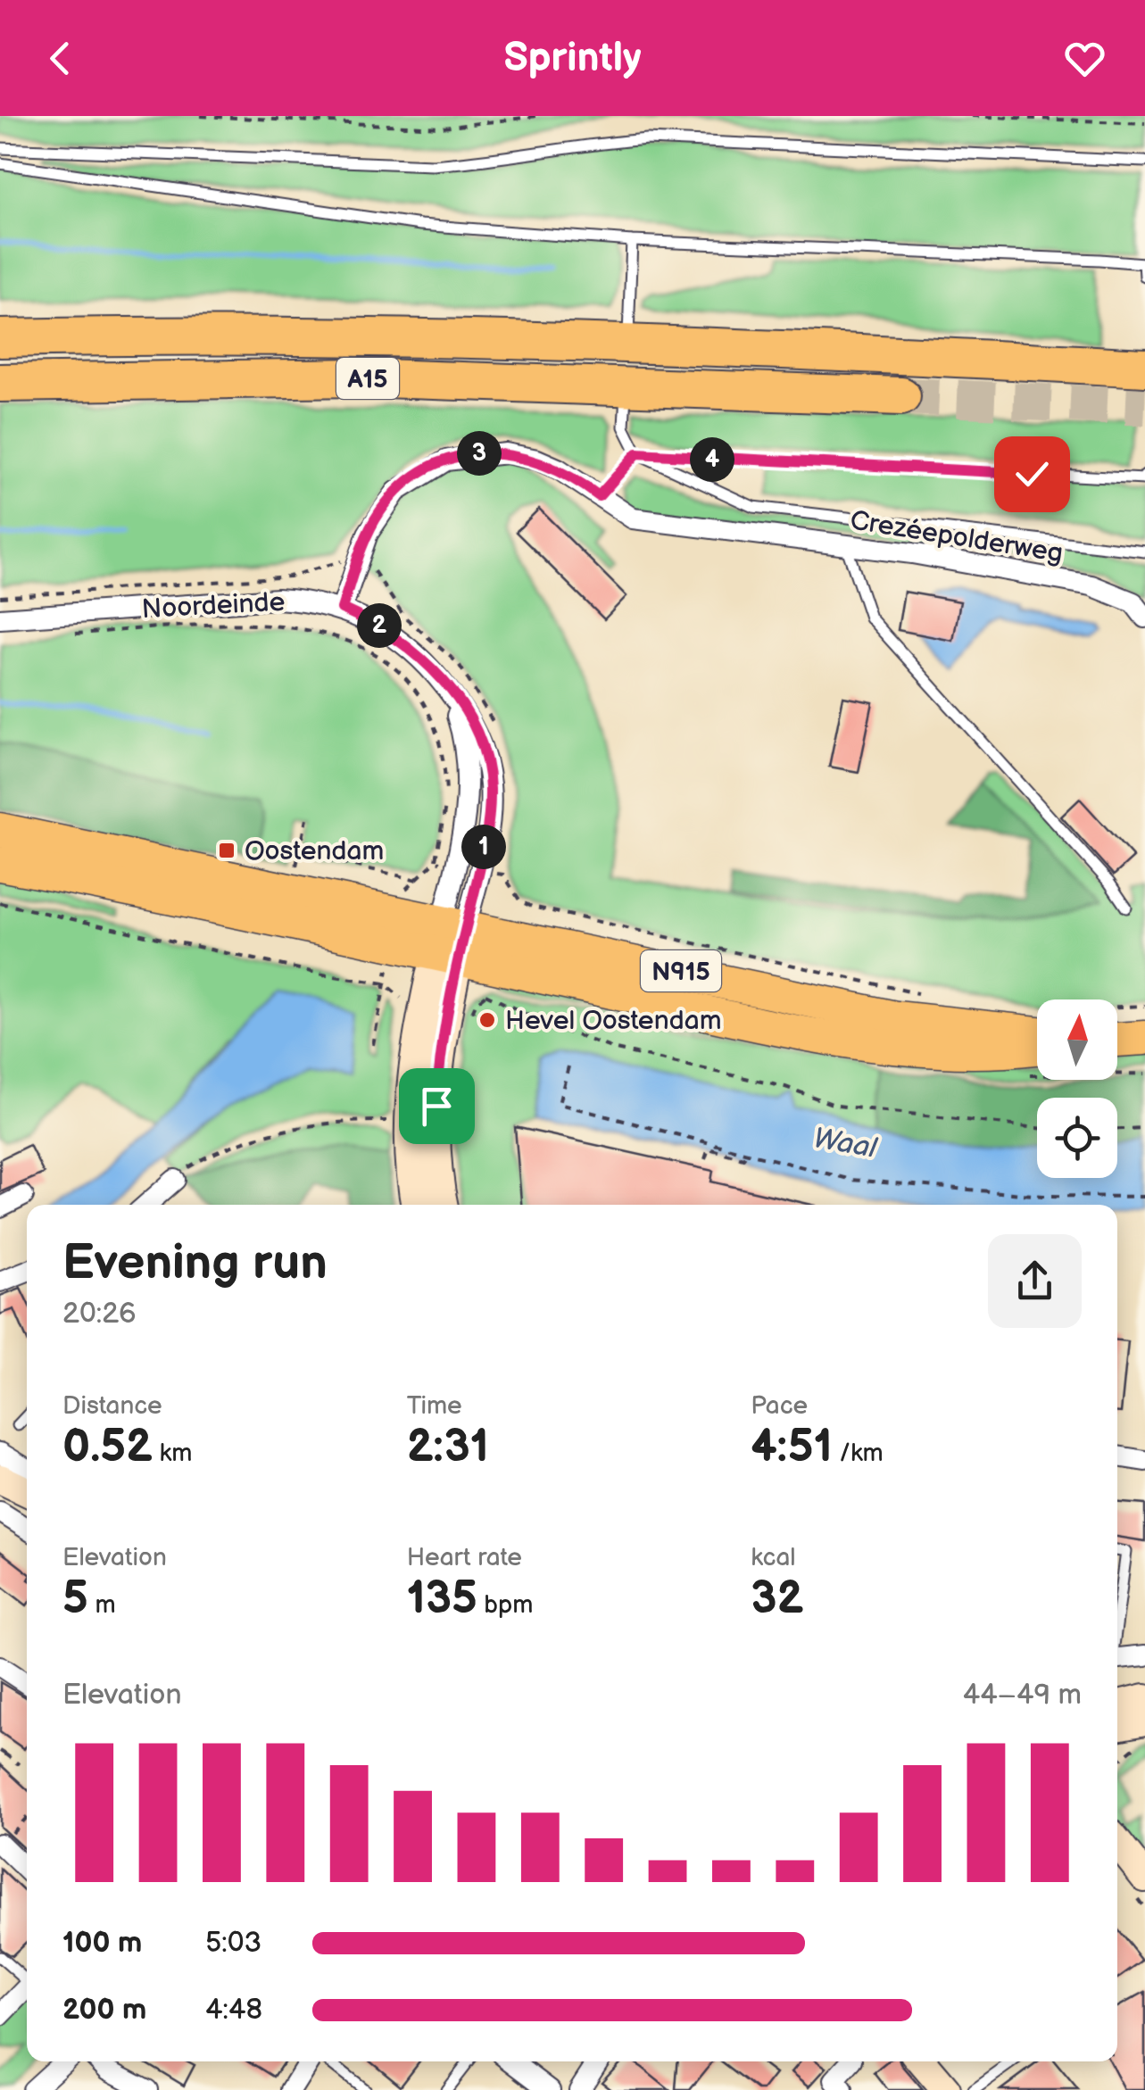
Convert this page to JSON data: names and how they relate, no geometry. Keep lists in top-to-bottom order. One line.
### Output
{"streets":{"highway":["A15"],"main road":["Noordeinde","N915"],"street":["Crezéepolderweg"]},"crossings":[["Crezéepolderweg","Noordeinde"],["Noordeinde","N915"]],"water":["Waal"],"places":{"transit":["Oostendam"],"other":["Hevel Oostendam"]},"north":"top","page":{"header":"Sprintly","pins":["3","4","2","1"],"heading":["Evening run","20:26"],"stats":[["Distance","0.52 km"],["Time","2:31"],["Pace","4:51 /km"],["Elevation","5 m"],["Heart rate","135 bpm"],["kcal","32"]],"chart":["Elevation","44–49 m"],"list":[{"name":"100 m","note":"5:03"},{"name":"200 m","note":"4:48"}]}}
